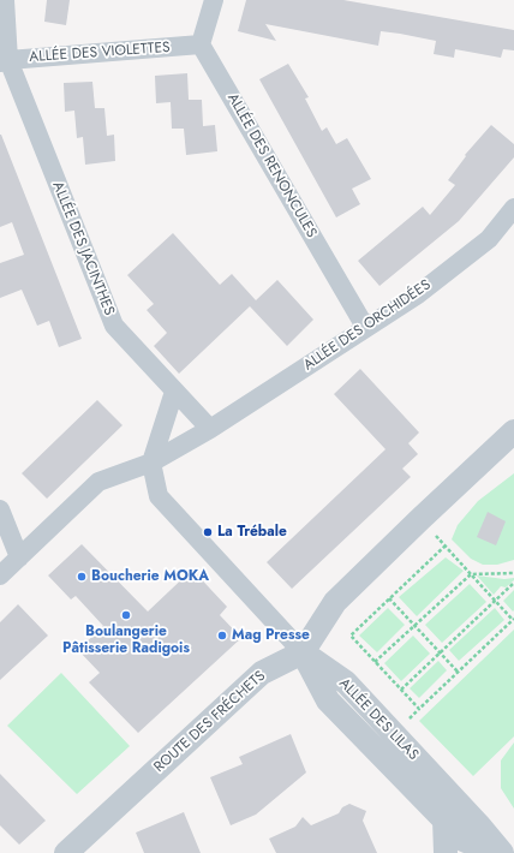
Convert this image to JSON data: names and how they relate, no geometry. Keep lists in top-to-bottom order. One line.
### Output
{"streets":{"street":["ALLÉE DES VIOLETTES","ALLÉE DES RENONCULES","ALLÉE DES JACINTHES","ALLÉE DES ORCHIDÉES","ALLÉE DES LILAS","ROUTE DES FRÉCHETS"]},"crossings":[["ALLÉE DES VIOLETTES","ALLÉE DES RENONCULES"],["ALLÉE DES VIOLETTES","ALLÉE DES JACINTHES"],["ALLÉE DES RENONCULES","ALLÉE DES ORCHIDÉES"],["ALLÉE DES JACINTHES","ALLÉE DES ORCHIDÉES"],["ALLÉE DES LILAS","ROUTE DES FRÉCHETS"]],"places":["La Trébale","Boucherie MOKA","Boulangerie Pâtisserie Radigois","Mag Presse"]}
